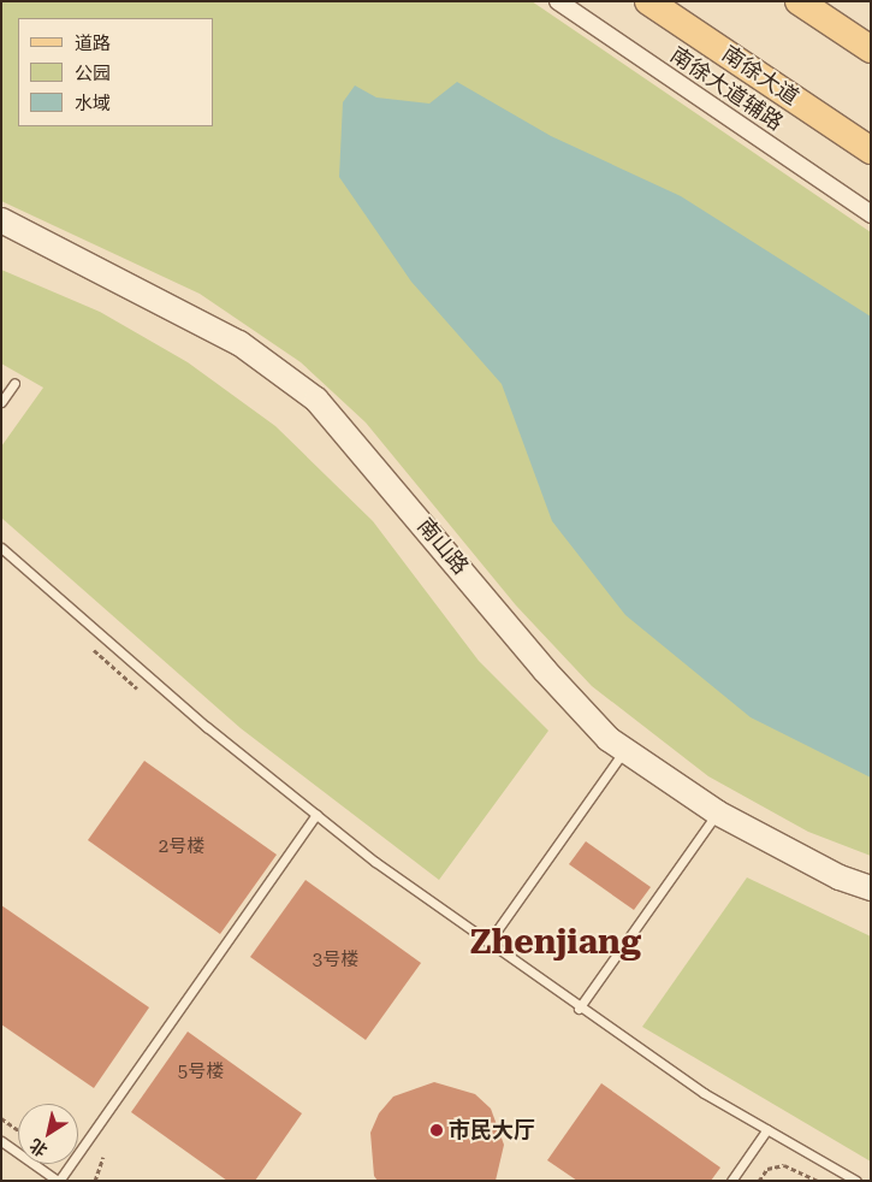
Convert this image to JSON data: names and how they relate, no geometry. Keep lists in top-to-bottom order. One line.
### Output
{"streets":{"main road":["南徐大道"],"street":["南徐大道辅路","南山路"]},"districts":["Zhenjiang"],"places":["市民大厅"],"house_numbers":["2号楼","3号楼","5号楼"],"legend":["道路","公园","水域"],"north":"bottom left"}
